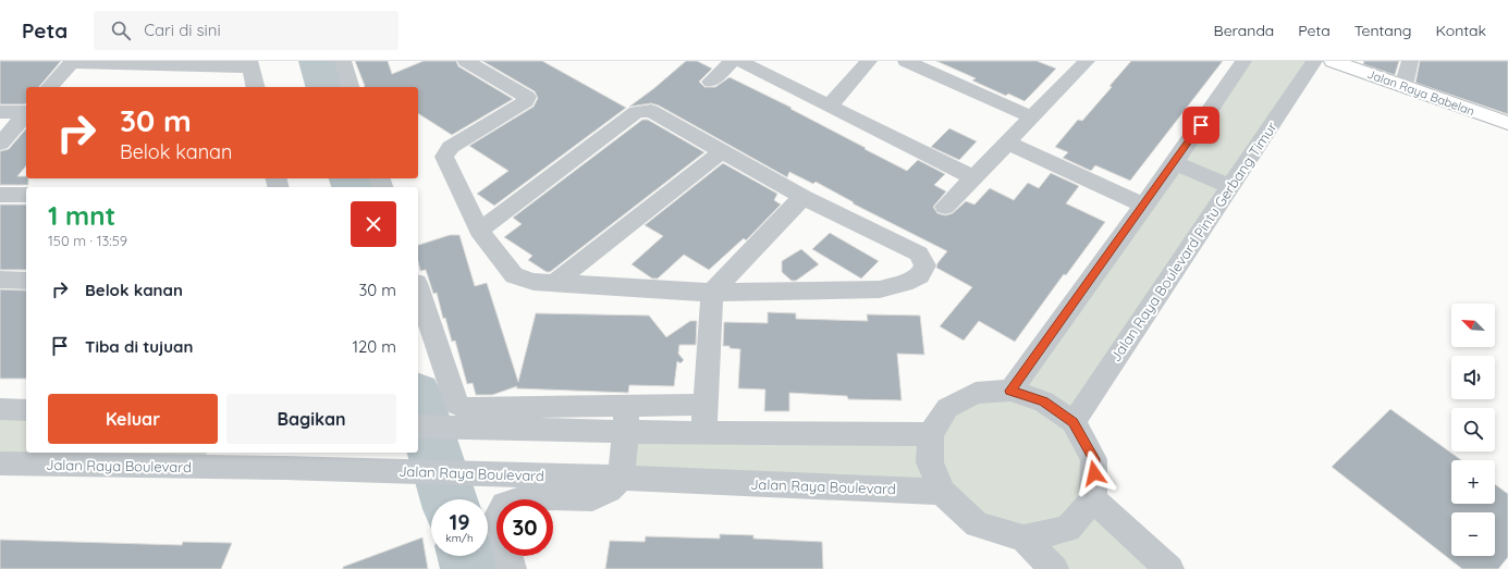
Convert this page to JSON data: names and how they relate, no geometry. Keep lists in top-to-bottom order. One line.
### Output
{"streets":{"main road":["Jalan Raya Babelan"],"street":["Jalan Raya Boulevard Pintu Gerbang Timur","Jalan Raya Boulevard"]},"north":"top left","page":{"header":"Peta","search":"Cari di sini","nav":["Beranda","Peta","Tentang","Kontak"],"turn":["30 m","Belok kanan"],"heading":["1 mnt","150 m · 13:59"],"list":[{"name":"Belok kanan","value":"30 m"},{"name":"Tiba di tujuan","value":"120 m"}],"map_buttons":["+","−"],"buttons":["Keluar","Bagikan"],"speed":"19 km/h","limit":"30"}}
